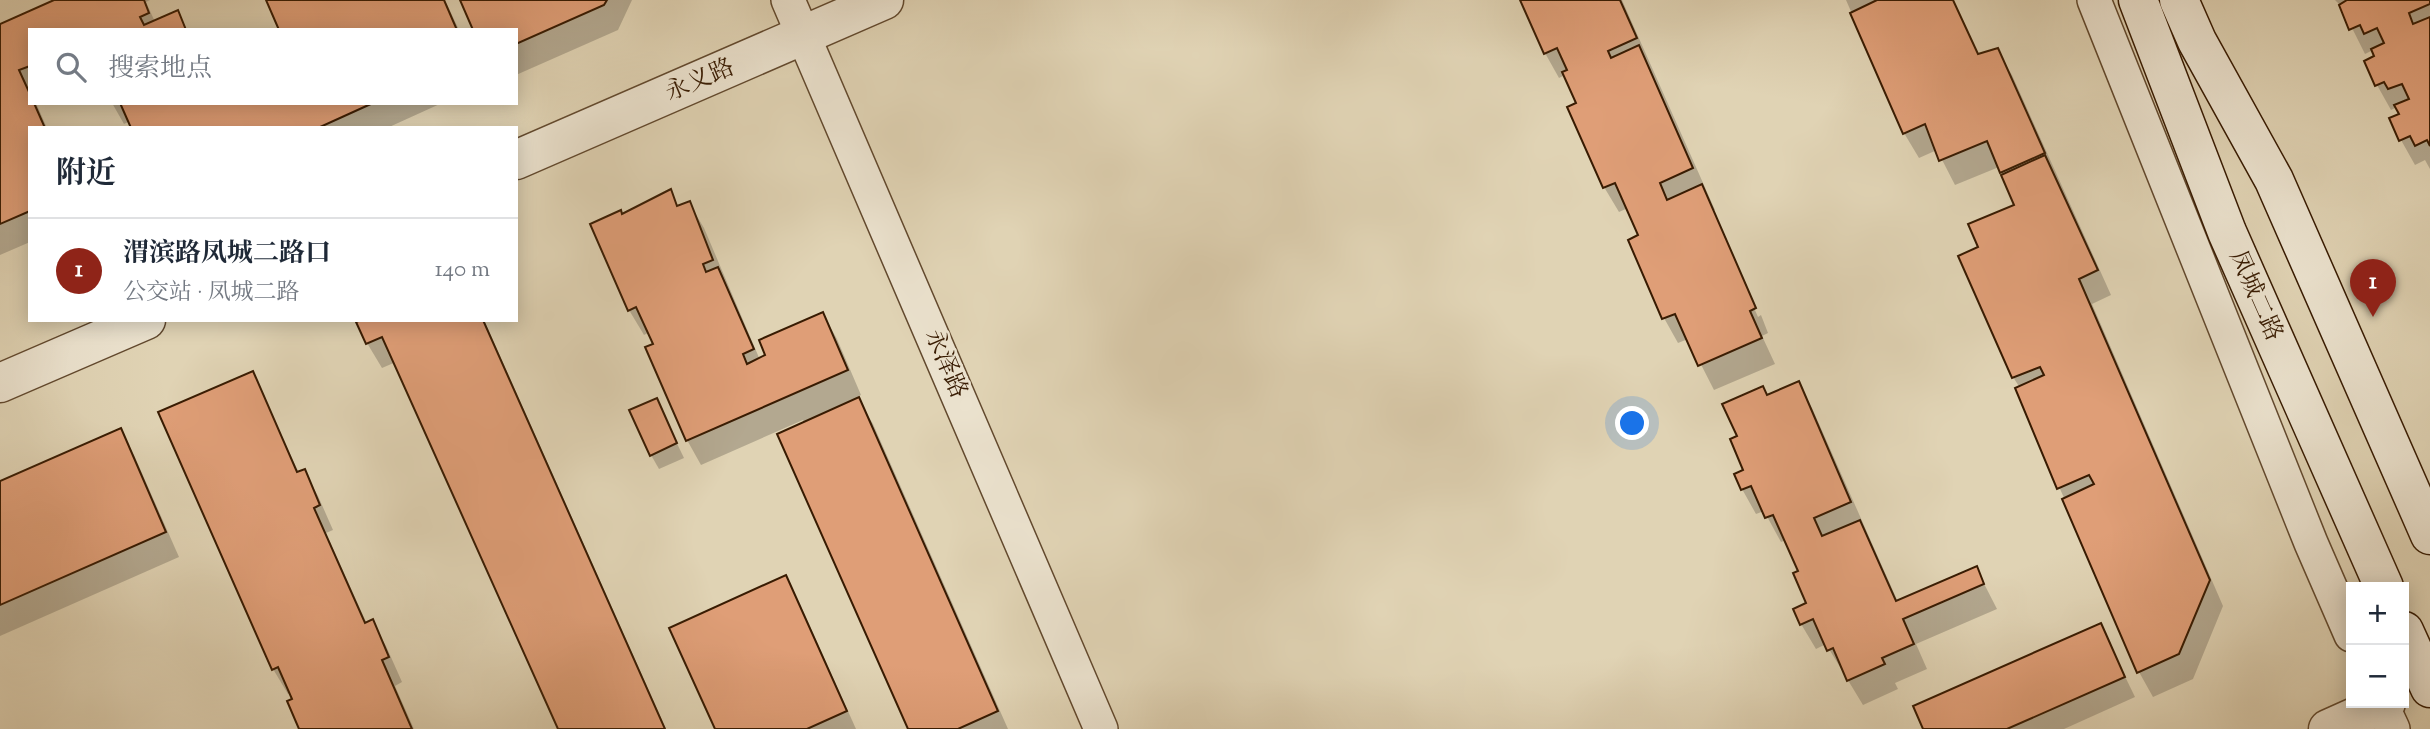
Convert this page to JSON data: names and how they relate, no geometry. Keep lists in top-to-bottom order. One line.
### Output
{"streets":{"main road":["永义路","凤城二路"],"street":["永泽路"]},"crossings":[["永义路","永泽路"]],"page":{"search":"搜索地点","heading":"附近","list":[{"mark":"1","name":"渭滨路凤城二路口","note":"公交站 · 凤城二路","value":"140 m"}],"pins":"1","map_buttons":["+","−"]}}
